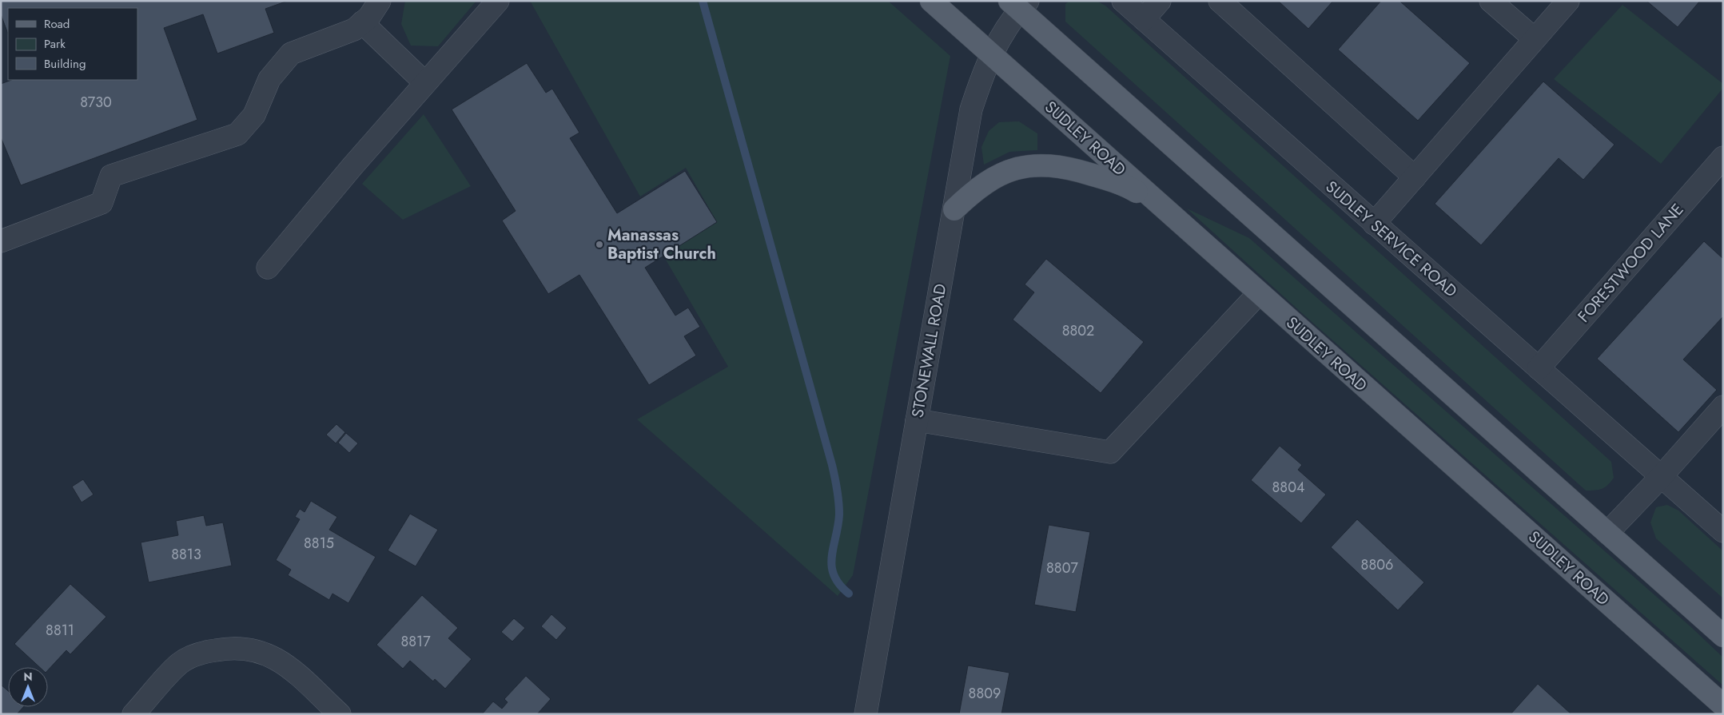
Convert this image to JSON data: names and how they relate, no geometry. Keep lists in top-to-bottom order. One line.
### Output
{"streets":{"main road":["SUDLEY ROAD"],"street":["SUDLEY SERVICE ROAD","FORESTWOOD LANE","STONEWALL ROAD"]},"crossings":[["SUDLEY ROAD","STONEWALL ROAD"],["SUDLEY SERVICE ROAD","FORESTWOOD LANE"]],"places":["Manassas Baptist Church"],"house_numbers":["8730","8802","8804","8815","8813","8806","8807","8811","8817","8809"],"legend":["Road","Park","Building"],"north":"top"}
